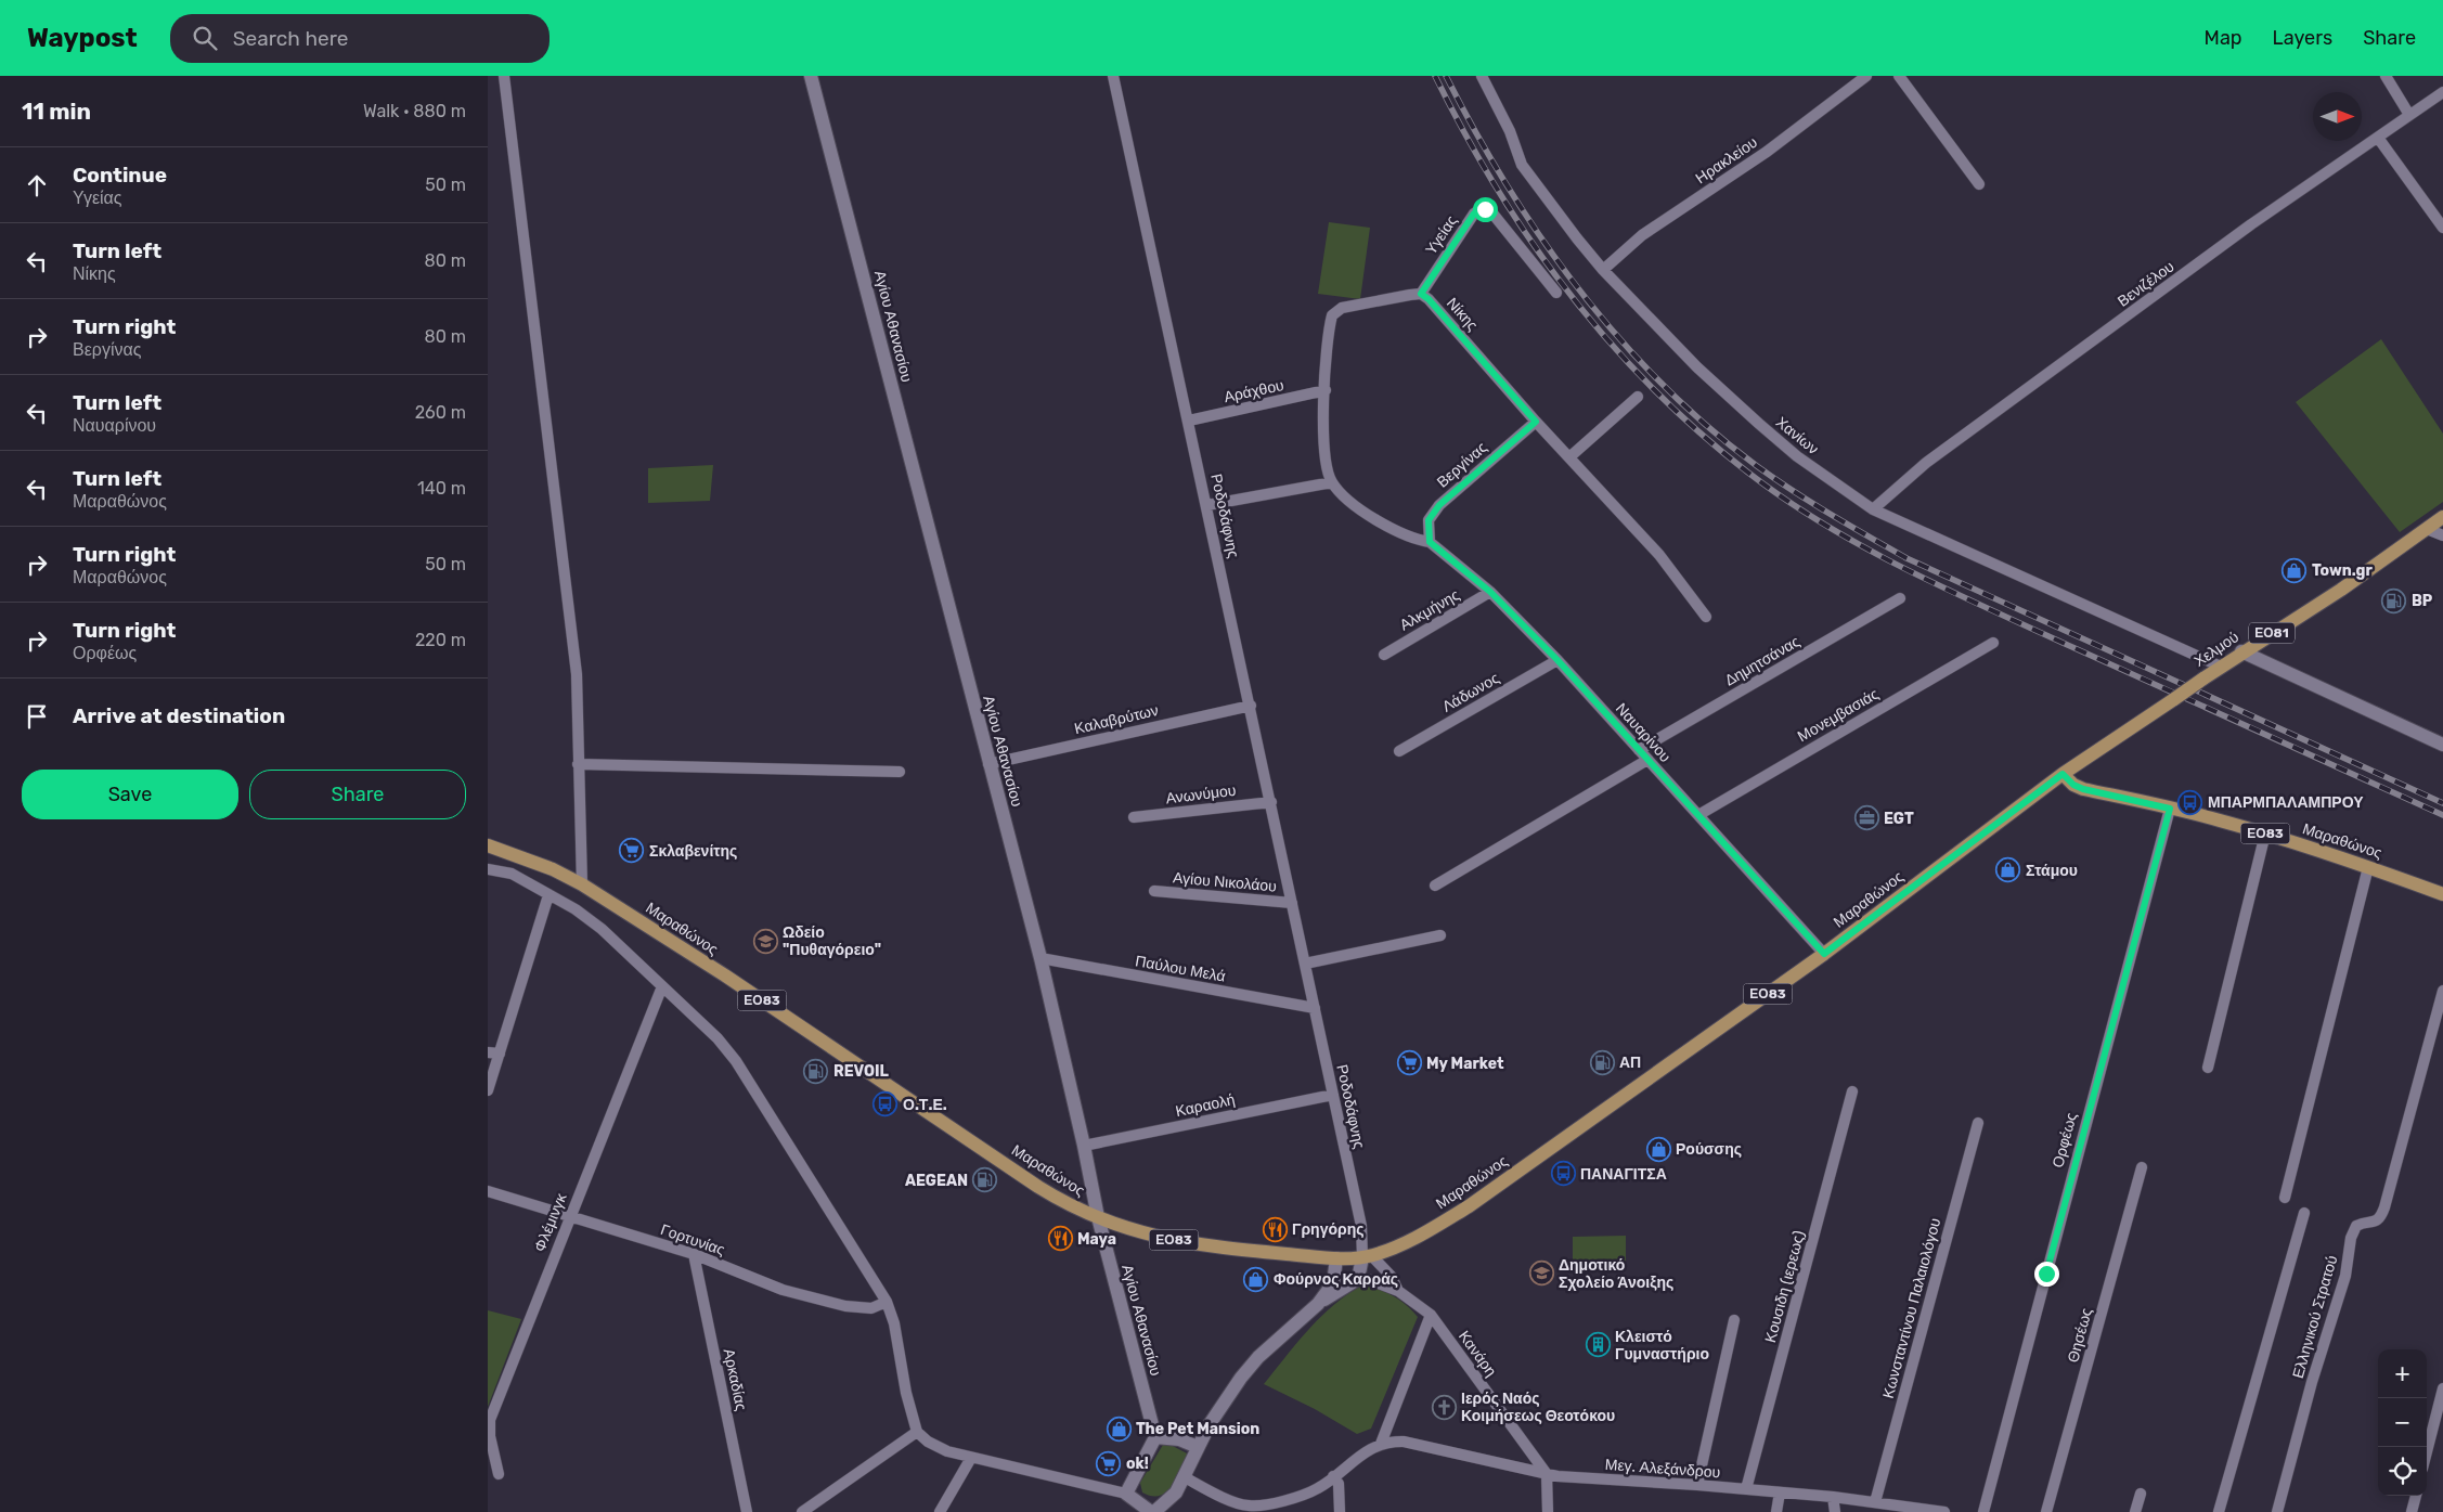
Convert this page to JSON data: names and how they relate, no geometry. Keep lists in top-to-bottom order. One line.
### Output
{"streets":{"main road":["ΕΟ81","Χελμού","ΕΟ83","Μαραθώνος"],"street":["Ηρακλείου","Υγείας","Βενιζέλου","Νίκης","Αγίου Αθανασίου","Αράχθου","Χανίων","Βεργίνας","Ροδοδάφνης","Αλκμήνης","Δημητσάνας","Λάδωνος","Μονεμβασιάς","Καλαβρύτων","Ναυαρίνου","Ανωνύμου","Αγίου Νικολάου","Παύλου Μελά","Καραολή","Ορφέως","Φλέμινγκ","Γορτυνίας","Κουσιδη (ιερεως)","Κωνσταντίνου Παλαιολόγου","Ελληνικού Στρατού","Θησέως","Κανάρη","Αρκαδίας","Μεγ. Αλεξάνδρου"]},"crossings":[["Ηρακλείου","Χανίων"],["Υγείας","Νίκης"],["Βενιζέλου","Χανίων"],["Νίκης","Βεργίνας"],["Αγίου Αθανασίου","Καλαβρύτων"],["Αγίου Αθανασίου","Μαραθώνος"],["Αγίου Αθανασίου","Παύλου Μελά"],["Αγίου Αθανασίου","Καραολή"],["Αράχθου","Ροδοδάφνης"],["Χανίων","Χελμού"],["Βεργίνας","Ναυαρίνου"],["Ροδοδάφνης","Καλαβρύτων"],["Ροδοδάφνης","Ανωνύμου"],["Ροδοδάφνης","Μαραθώνος"],["Ροδοδάφνης","Αγίου Νικολάου"],["Ροδοδάφνης","Παύλου Μελά"],["Ροδοδάφνης","Καραολή"],["Ροδοδάφνης","Κανάρη"],["Αλκμήνης","Ναυαρίνου"],["Χελμού","Μαραθώνος"],["Δημητσάνας","Ναυαρίνου"],["Λάδωνος","Ναυαρίνου"],["Μονεμβασιάς","Ναυαρίνου"],["Ναυαρίνου","Μαραθώνος"],["Μαραθώνος","Ορφέως"],["Μαραθώνος","Κανάρη"],["Φλέμινγκ","Γορτυνίας"],["Γορτυνίας","Αρκαδίας"],["Κουσιδη (ιερεως)","Μεγ. Αλεξάνδρου"],["Κωνσταντίνου Παλαιολόγου","Μεγ. Αλεξάνδρου"],["Κανάρη","Μεγ. Αλεξάνδρου"]],"places":{"shop":["Town.gr","Στάμου","Ρούσσης","Φούρνος Καρράς","The Pet Mansion"],"fuel station":["BP","ΑΠ","REVOIL","AEGEAN"],"bus stop":["ΜΠΑΡΜΠΑΛΑΜΠΡΟΥ","Ο.Τ.Ε.","ΠΑΝΑΓΙΤΣΑ"],"office":["EGT"],"supermarket":["Σκλαβενίτης","My Market","ok!"],"school or university":["Ωδείο \"Πυθαγόρειο\"","Δημοτικό Σχολείο Άνοιξης"],"restaurant":["Γρηγόρης","Maya"],"building":["Κλειστό Γυμναστήριο"],"church":["Ιερός Ναός Κοιμήσεως Θεοτόκου"]},"north":"right","page":{"header":"Waypost","search":"Search here","nav":["Map","Layers","Share"],"heading":["11 min","Walk · 880 m"],"list":[["Continue","Υγείας","50 m"],["Turn left","Νίκης","80 m"],["Turn right","Βεργίνας","80 m"],["Turn left","Ναυαρίνου","260 m"],["Turn left","Μαραθώνος","140 m"],["Turn right","Μαραθώνος","50 m"],["Turn right","Ορφέως","220 m"],"Arrive at destination"],"buttons":["Save","Share"],"map_buttons":["+","−"]}}
